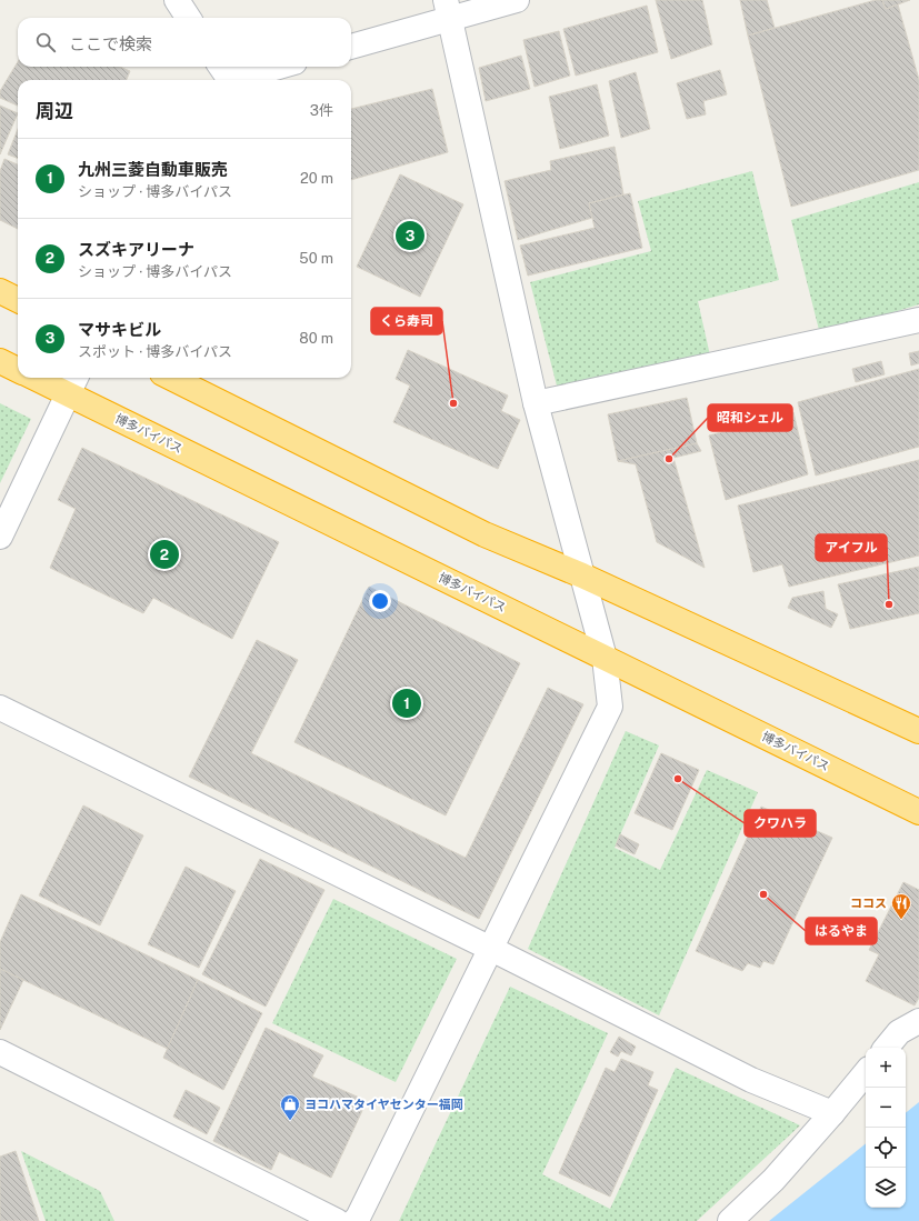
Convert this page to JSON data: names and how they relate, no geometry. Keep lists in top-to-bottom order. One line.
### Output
{"streets":{"highway":["博多バイパス"]},"places":{"other":["くら寿司","昭和シェル","アイフル","クワハラ","はるやま"],"restaurant":["ココス"],"shop":["ヨコハマタイヤセンター福岡"]},"page":{"search":"ここで検索","heading":["周辺","3件"],"list":[{"mark":"1","name":"九州三菱自動車販売","note":"ショップ · 博多バイパス","value":"20 m"},{"mark":"2","name":"スズキアリーナ","note":"ショップ · 博多バイパス","value":"50 m"},{"mark":"3","name":"マサキビル","note":"スポット · 博多バイパス","value":"80 m"}],"pins":["3","2","1"],"map_buttons":["+","−"]}}
